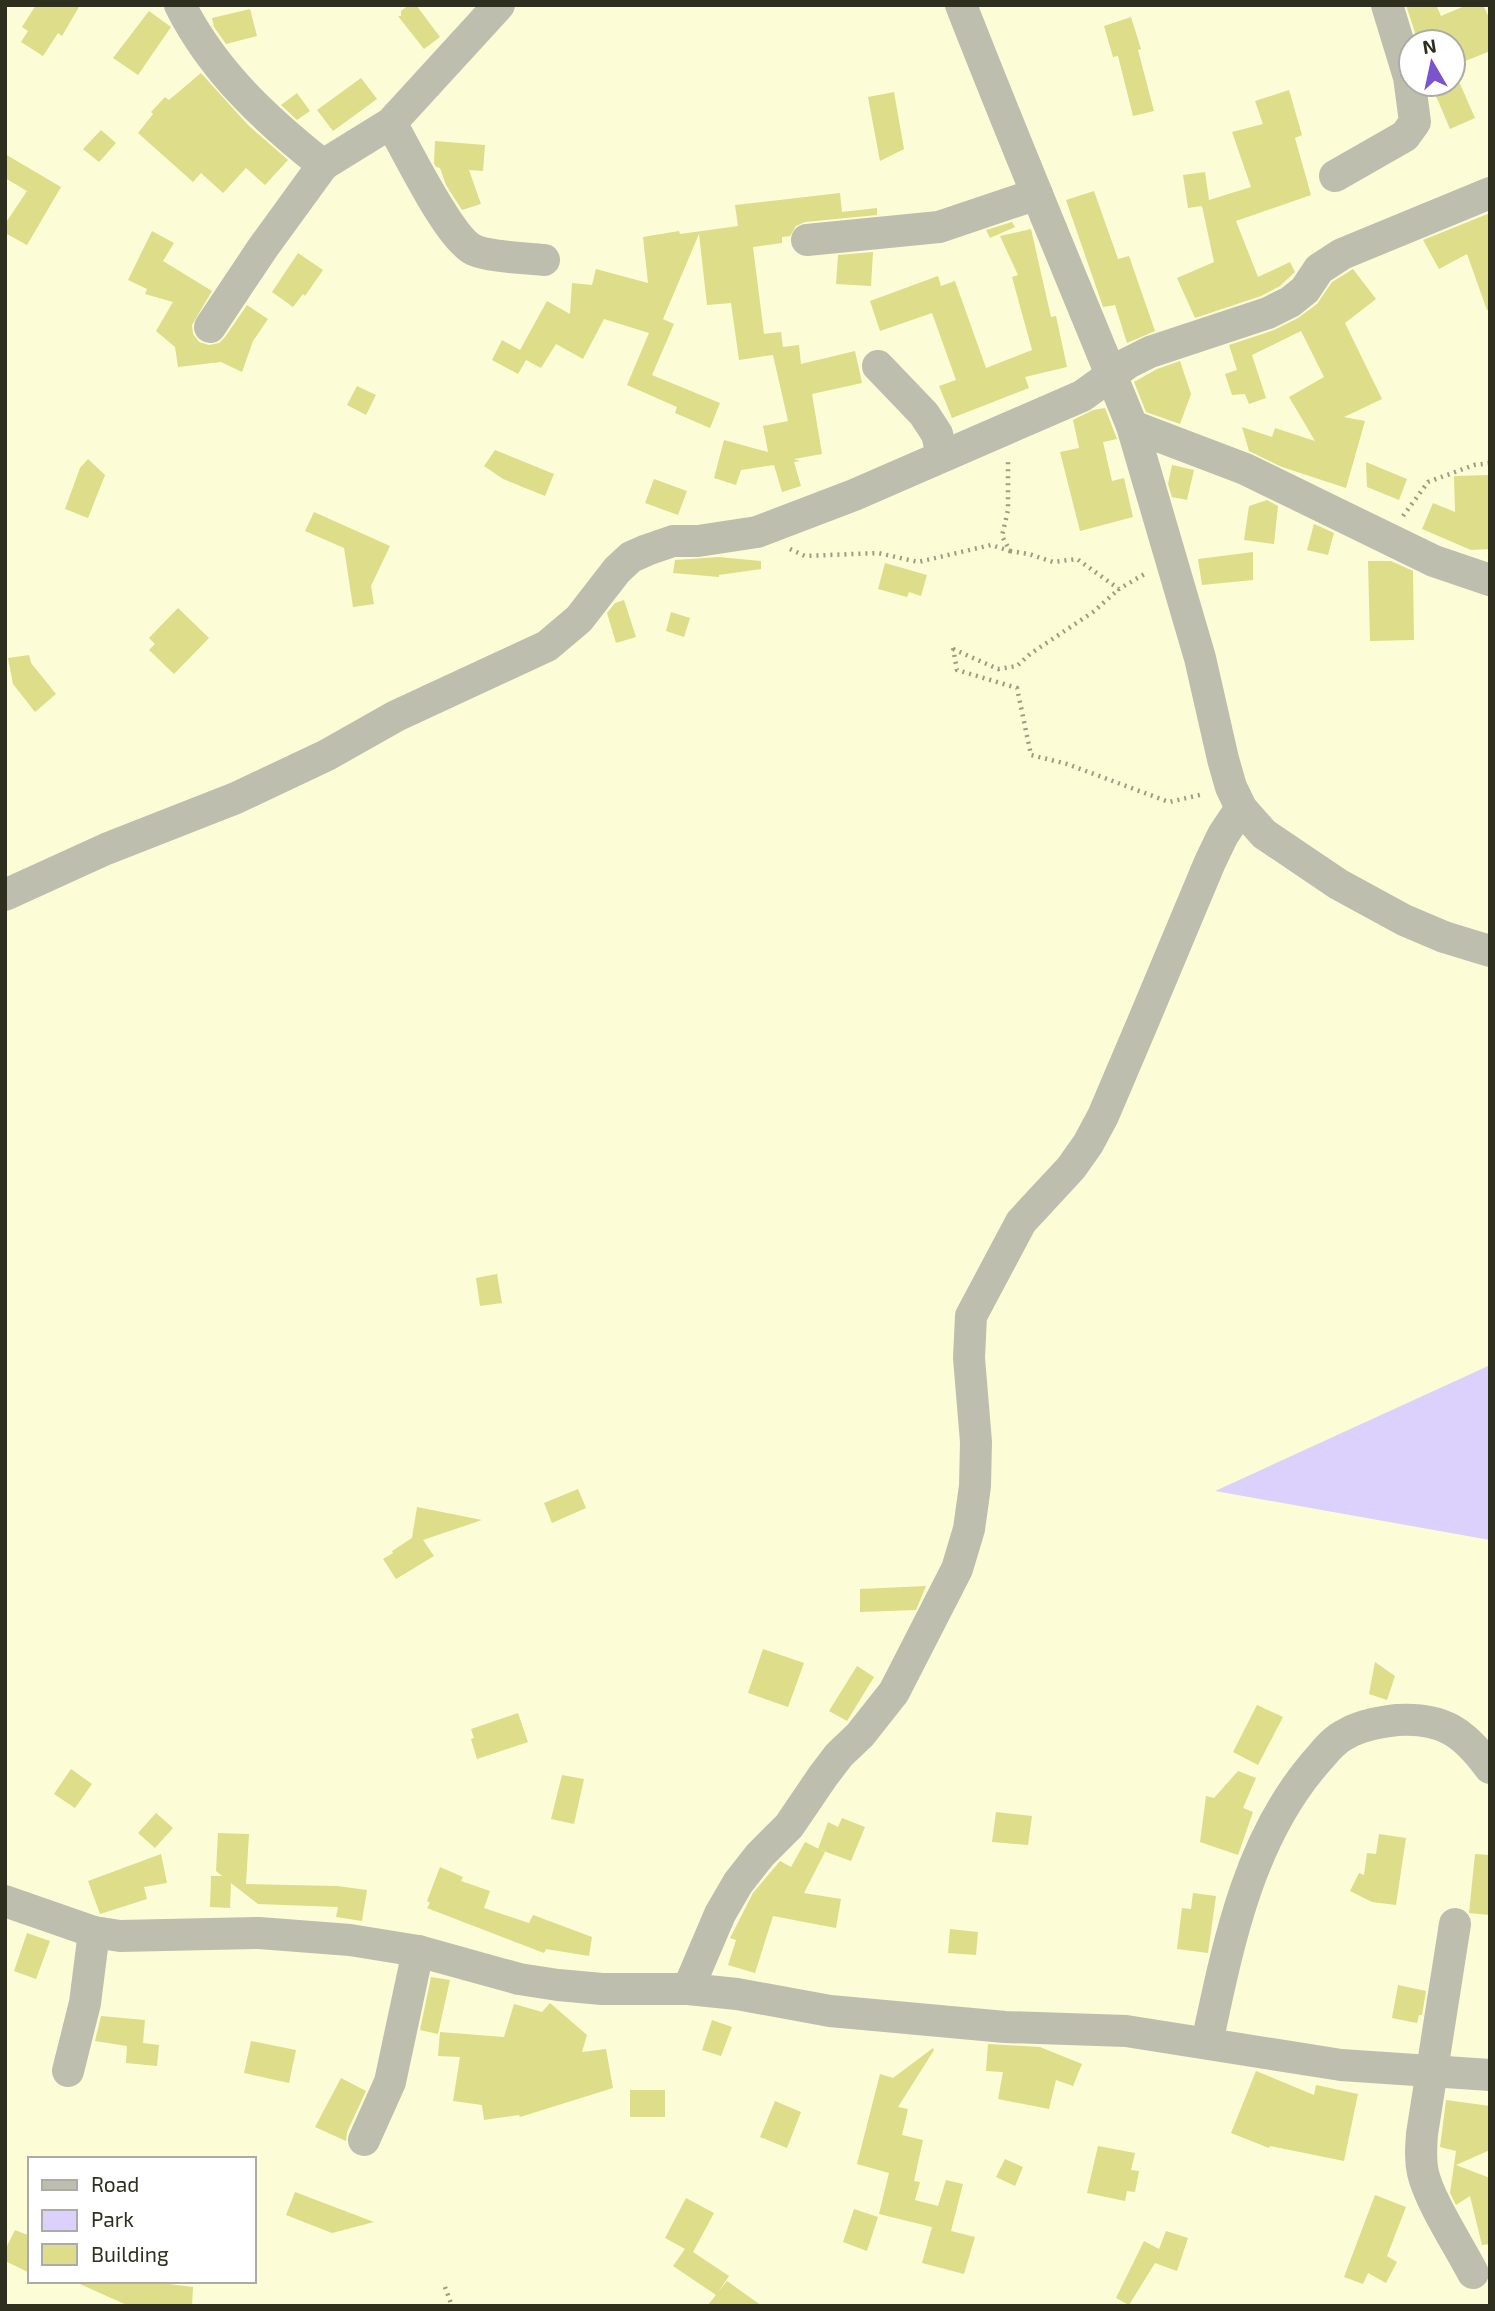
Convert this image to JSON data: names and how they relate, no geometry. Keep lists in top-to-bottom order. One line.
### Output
{"legend":["Road","Park","Building"],"north":"top"}
